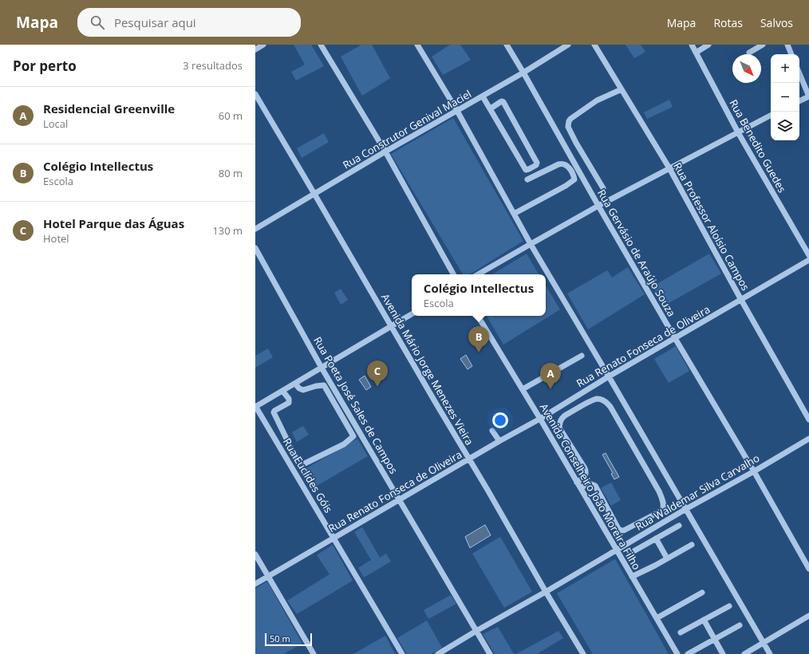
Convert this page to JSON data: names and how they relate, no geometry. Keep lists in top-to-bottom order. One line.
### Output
{"streets":{"street":["Rua Construtor Genival Maciel","Rua Benedito Guedes","Rua Professor Aloísio Campos","Rua Gervásio de Araújo Souza","Rua Renato Fonseca de Oliveira","Avenida Mário Jorge Menezes Vieira","Rua Poeta José Sales de Campos","Rua Euclídes Góis","Avenida Conselheiro João Moreira Filho","Rua Waldemar Silva Carvalho"]},"crossings":[["Rua Construtor Genival Maciel","Rua Gervásio de Araújo Souza"],["Rua Construtor Genival Maciel","Avenida Mário Jorge Menezes Vieira"],["Rua Professor Aloísio Campos","Rua Renato Fonseca de Oliveira"],["Rua Gervásio de Araújo Souza","Rua Renato Fonseca de Oliveira"],["Rua Gervásio de Araújo Souza","Rua Waldemar Silva Carvalho"],["Rua Renato Fonseca de Oliveira","Avenida Mário Jorge Menezes Vieira"],["Rua Renato Fonseca de Oliveira","Rua Poeta José Sales de Campos"],["Rua Renato Fonseca de Oliveira","Rua Euclídes Góis"],["Rua Renato Fonseca de Oliveira","Avenida Conselheiro João Moreira Filho"],["Avenida Mário Jorge Menezes Vieira","Rua Waldemar Silva Carvalho"],["Rua Poeta José Sales de Campos","Rua Waldemar Silva Carvalho"],["Avenida Conselheiro João Moreira Filho","Rua Waldemar Silva Carvalho"]],"scale_bar":"50 m","north":"bottom right","page":{"header":"Mapa","search":"Pesquisar aqui","nav":["Mapa","Rotas","Salvos"],"heading":["Por perto","3 resultados"],"map_buttons":["+","−"],"list":[{"mark":"A","name":"Residencial Greenville","note":"Local","value":"60 m"},{"mark":"B","name":"Colégio Intellectus","note":"Escola","value":"80 m"},{"mark":"C","name":"Hotel Parque das Águas","note":"Hotel","value":"130 m"}],"popup":["Colégio Intellectus","Escola"],"pins":["B","C","A"],"scale":"50 m"}}
